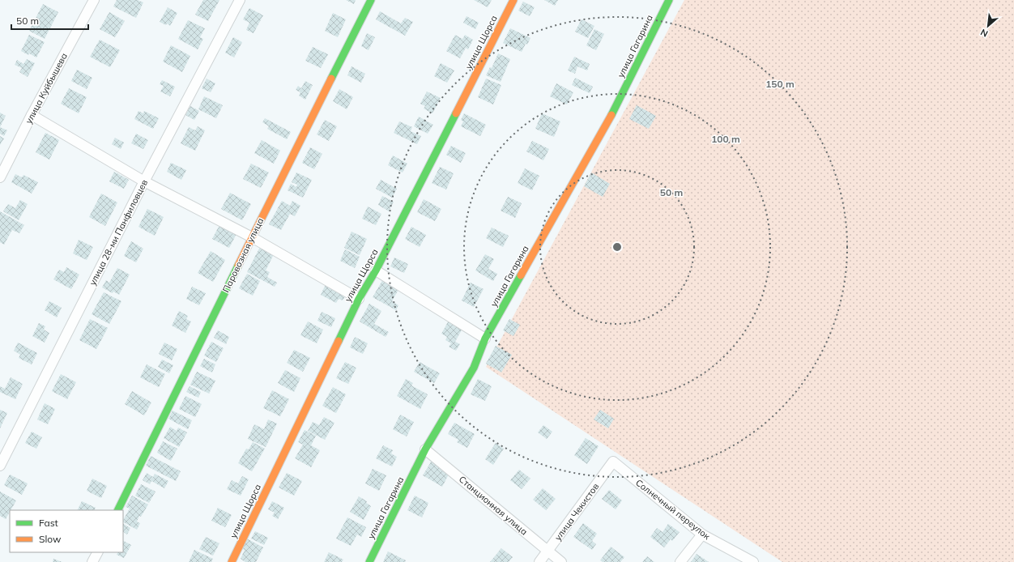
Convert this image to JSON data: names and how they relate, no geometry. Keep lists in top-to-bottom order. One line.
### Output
{"streets":{"street":["улица Щорса","улица Гагарина","улица Куйбышева","улица 28-ми Панфиловцев","Паровозная улица","Станционная улица","Солнечный переулок","улица Чекистов"]},"crossings":[["улица Гагарина","Станционная улица"],["Станционная улица","улица Чекистов"],["Солнечный переулок","улица Чекистов"]],"legend":["Fast","Slow"],"scale_bar":"50 m","north":"bottom left","rings":["150 m","100 m","50 m"]}
